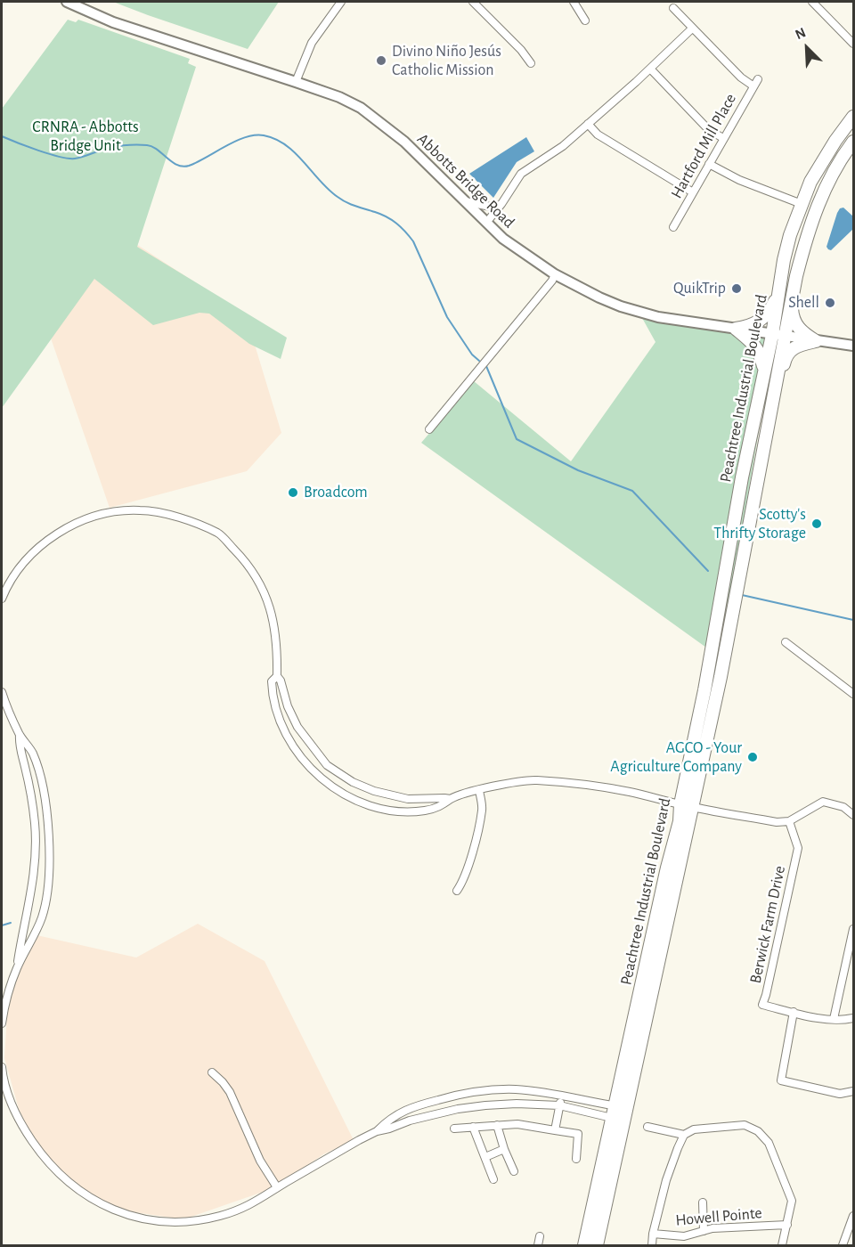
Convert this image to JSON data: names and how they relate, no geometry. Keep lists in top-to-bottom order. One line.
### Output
{"streets":{"highway":["Peachtree Industrial Boulevard"],"main road":["Abbotts Bridge Road"],"street":["Hartford Mill Place","Berwick Farm Drive","Howell Pointe"]},"crossings":[["Abbotts Bridge Road","Peachtree Industrial Boulevard"]],"parks":["CRNRA - Abbotts Bridge Unit"],"places":["Divino Niño Jesús Catholic Mission","QuikTrip","Shell","Broadcom","Scotty's Thrifty Storage","AGCO - Your Agriculture Company"],"north":"top left"}
